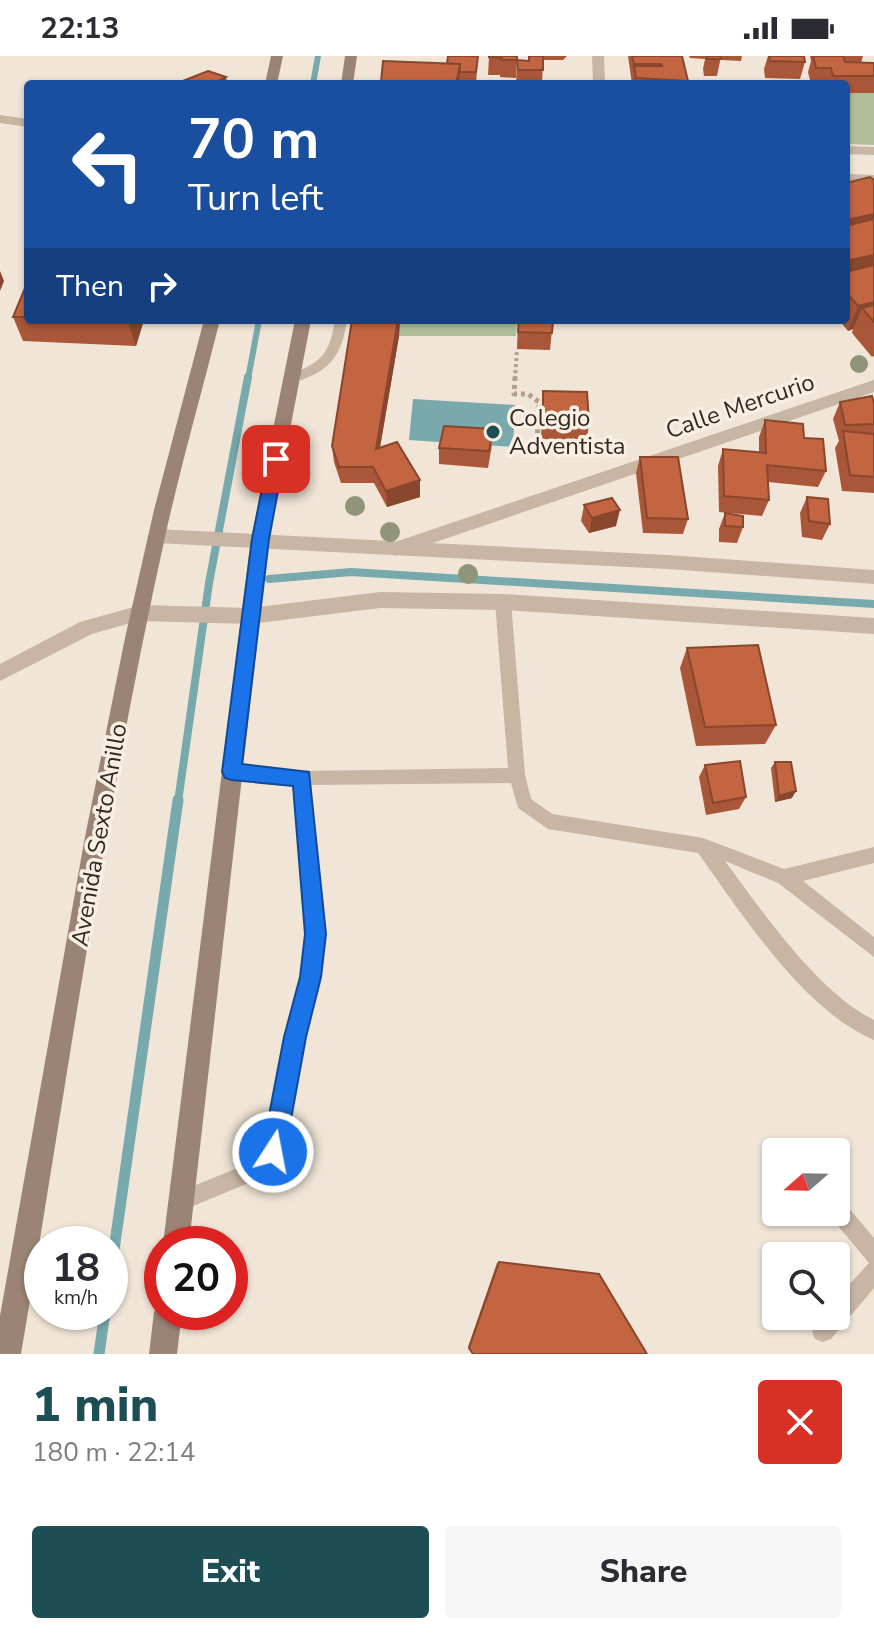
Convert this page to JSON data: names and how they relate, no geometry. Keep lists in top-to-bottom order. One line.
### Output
{"streets":{"main road":["Avenida Sexto Anillo"],"street":["Calle Mercurio"]},"places":["Colegio Adventista"],"north":"left","page":{"status":"22:13","turn":["70 m","Turn left"],"then":"Then","speed":"18 km/h","limit":"20","heading":["1 min","180 m · 22:14"],"buttons":["Exit","Share"]}}
